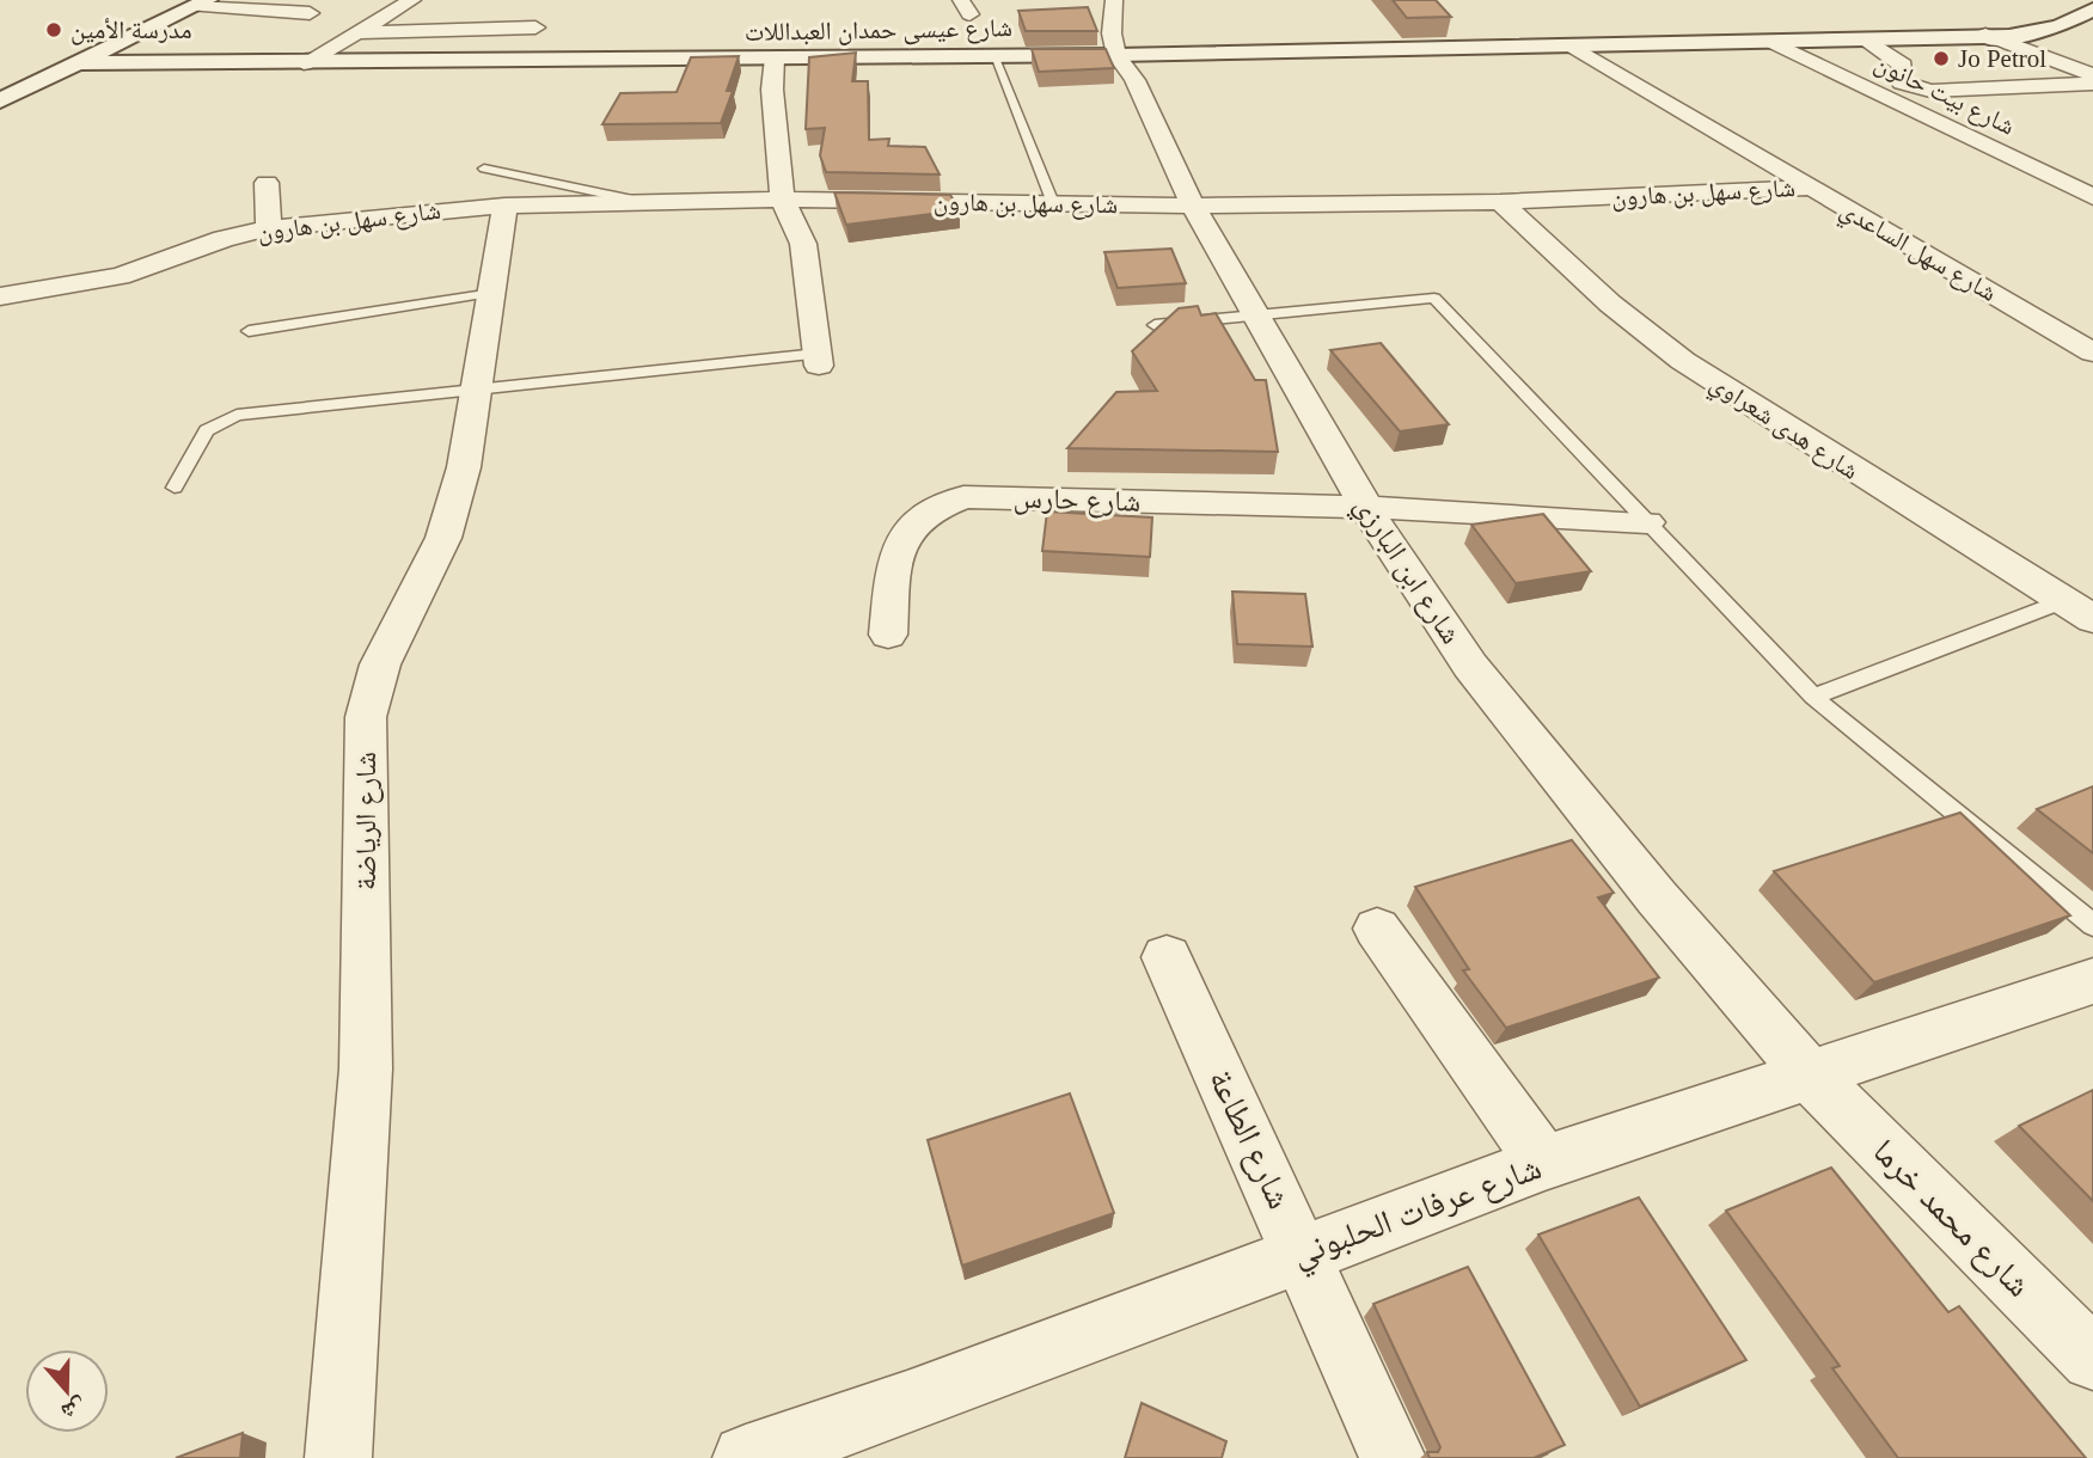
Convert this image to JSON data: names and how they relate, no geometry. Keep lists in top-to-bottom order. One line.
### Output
{"streets":{"street":["شارع عيسى حمدان العبداللات","شارع بيت حانون","شارع سهل بن هارون","شارع سهل الساعدي","شارع هدى شعراوي","شارع حارس","شارع ابن البارزي","شارع الرياضة","شارع الطاعة","شارع عرفات الحلبوني","شارع محمد خرما"]},"crossings":[["شارع عيسى حمدان العبداللات","شارع بيت حانون"],["شارع عيسى حمدان العبداللات","شارع سهل الساعدي"],["شارع عيسى حمدان العبداللات","شارع ابن البارزي"],["شارع سهل بن هارون","شارع سهل الساعدي"],["شارع سهل بن هارون","شارع هدى شعراوي"],["شارع سهل بن هارون","شارع ابن البارزي"],["شارع سهل بن هارون","شارع الرياضة"],["شارع حارس","شارع ابن البارزي"],["شارع ابن البارزي","شارع عرفات الحلبوني"],["شارع ابن البارزي","شارع محمد خرما"],["شارع الطاعة","شارع عرفات الحلبوني"],["شارع عرفات الحلبوني","شارع محمد خرما"]],"places":["مدرسة الأمين","Jo Petrol"],"north":"bottom"}
